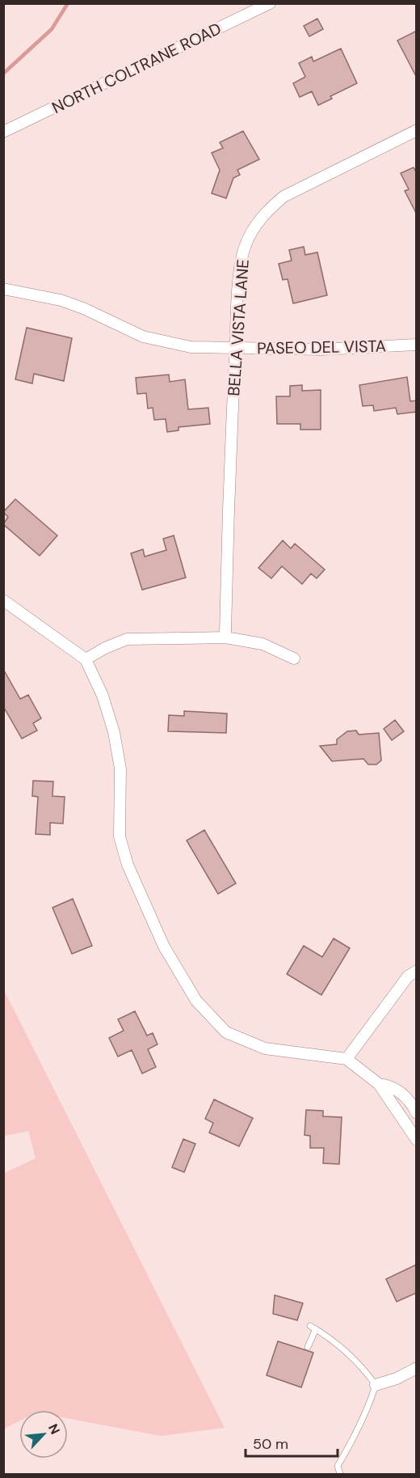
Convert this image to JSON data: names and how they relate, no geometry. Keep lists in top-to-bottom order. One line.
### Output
{"streets":{"street":["NORTH COLTRANE ROAD","BELLA VISTA LANE","PASEO DEL VISTA"]},"crossings":[["BELLA VISTA LANE","PASEO DEL VISTA"]],"scale_bar":"50 m","north":"top right"}
